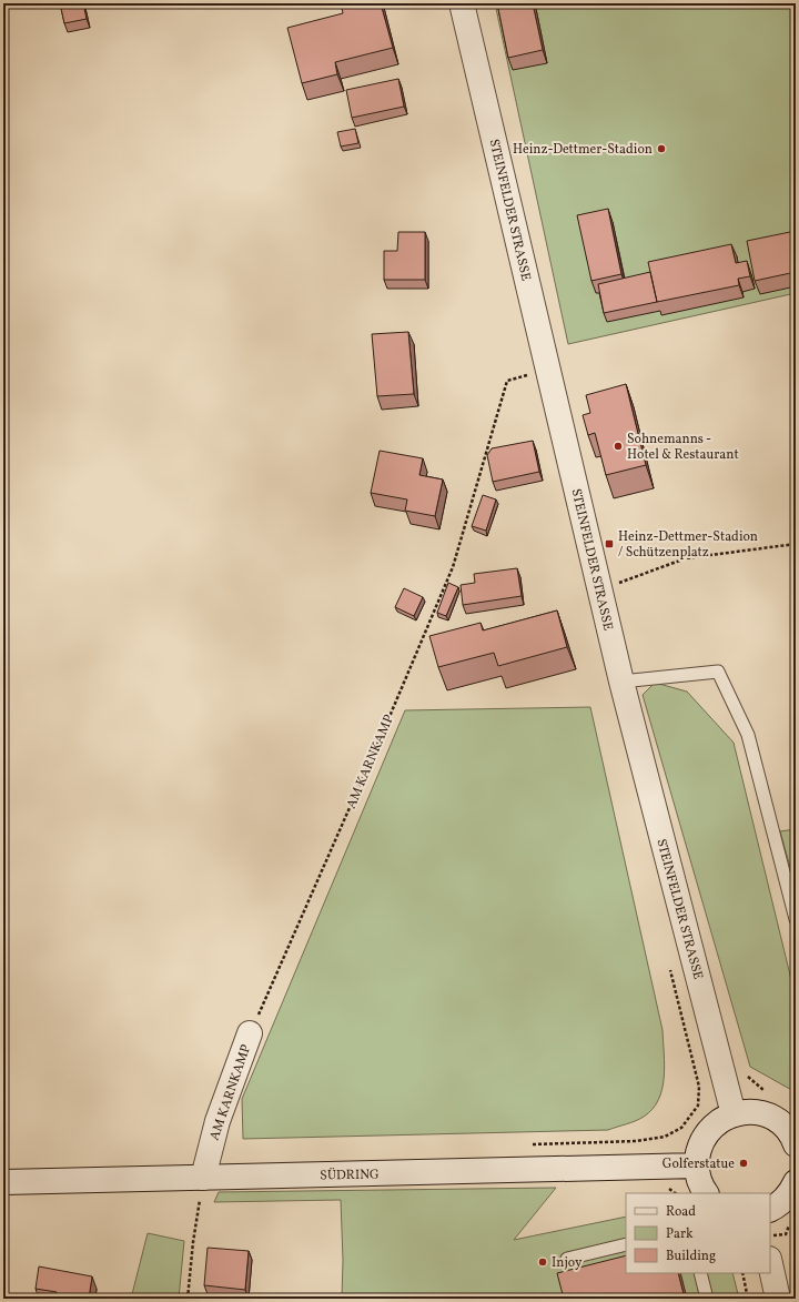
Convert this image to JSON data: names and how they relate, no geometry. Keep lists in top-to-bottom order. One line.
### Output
{"streets":{"street":["STEINFELDER STRASSE","AM KARNKAMP","SÜDRING"]},"crossings":[["STEINFELDER STRASSE","AM KARNKAMP"],["AM KARNKAMP","SÜDRING"]],"places":{"other":["Heinz-Dettmer-Stadion","Sohnemanns - Hotel & Restaurant","Golferstatue","Injoy"],"transit":["Heinz-Dettmer-Stadion / Schützenplatz"]},"legend":["Road","Park","Building"]}
